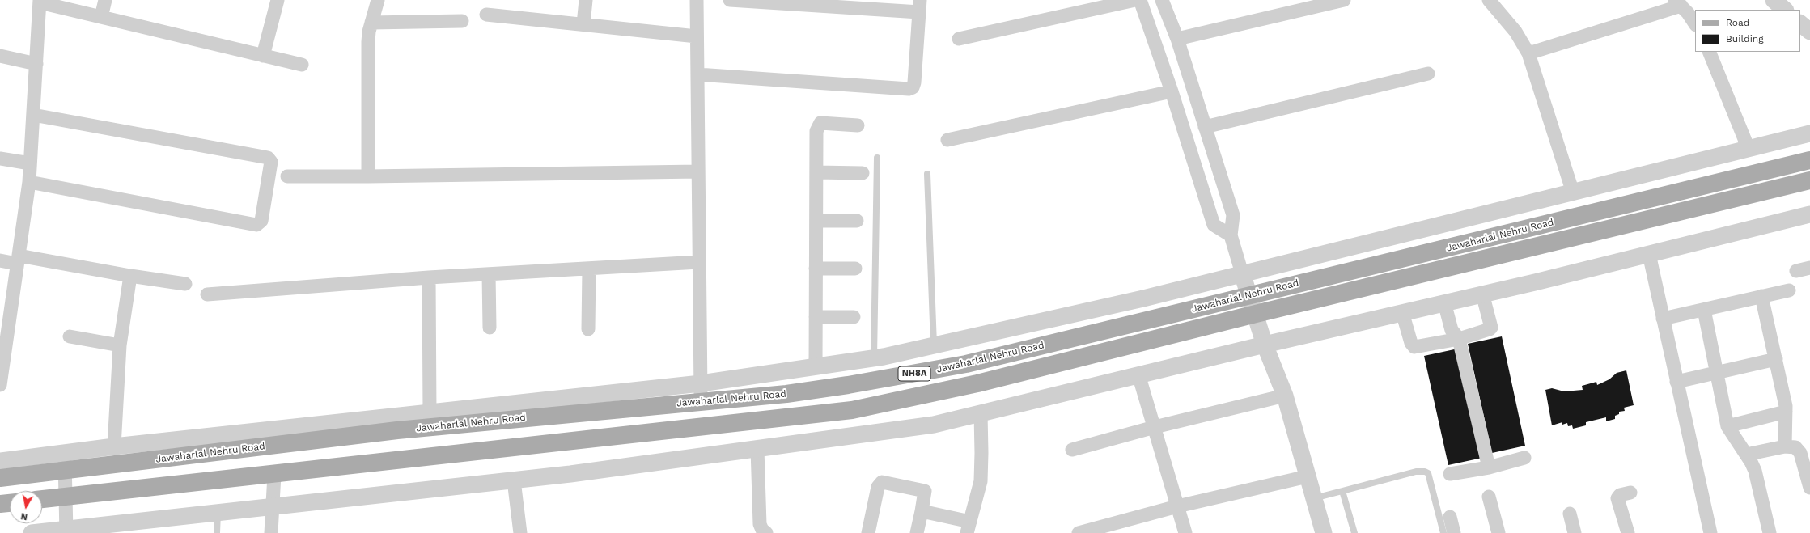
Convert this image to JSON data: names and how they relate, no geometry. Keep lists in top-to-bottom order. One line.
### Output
{"streets":{"main road":["Jawaharlal Nehru Road","NH8A"]},"legend":["Road","Building"],"north":"bottom"}
